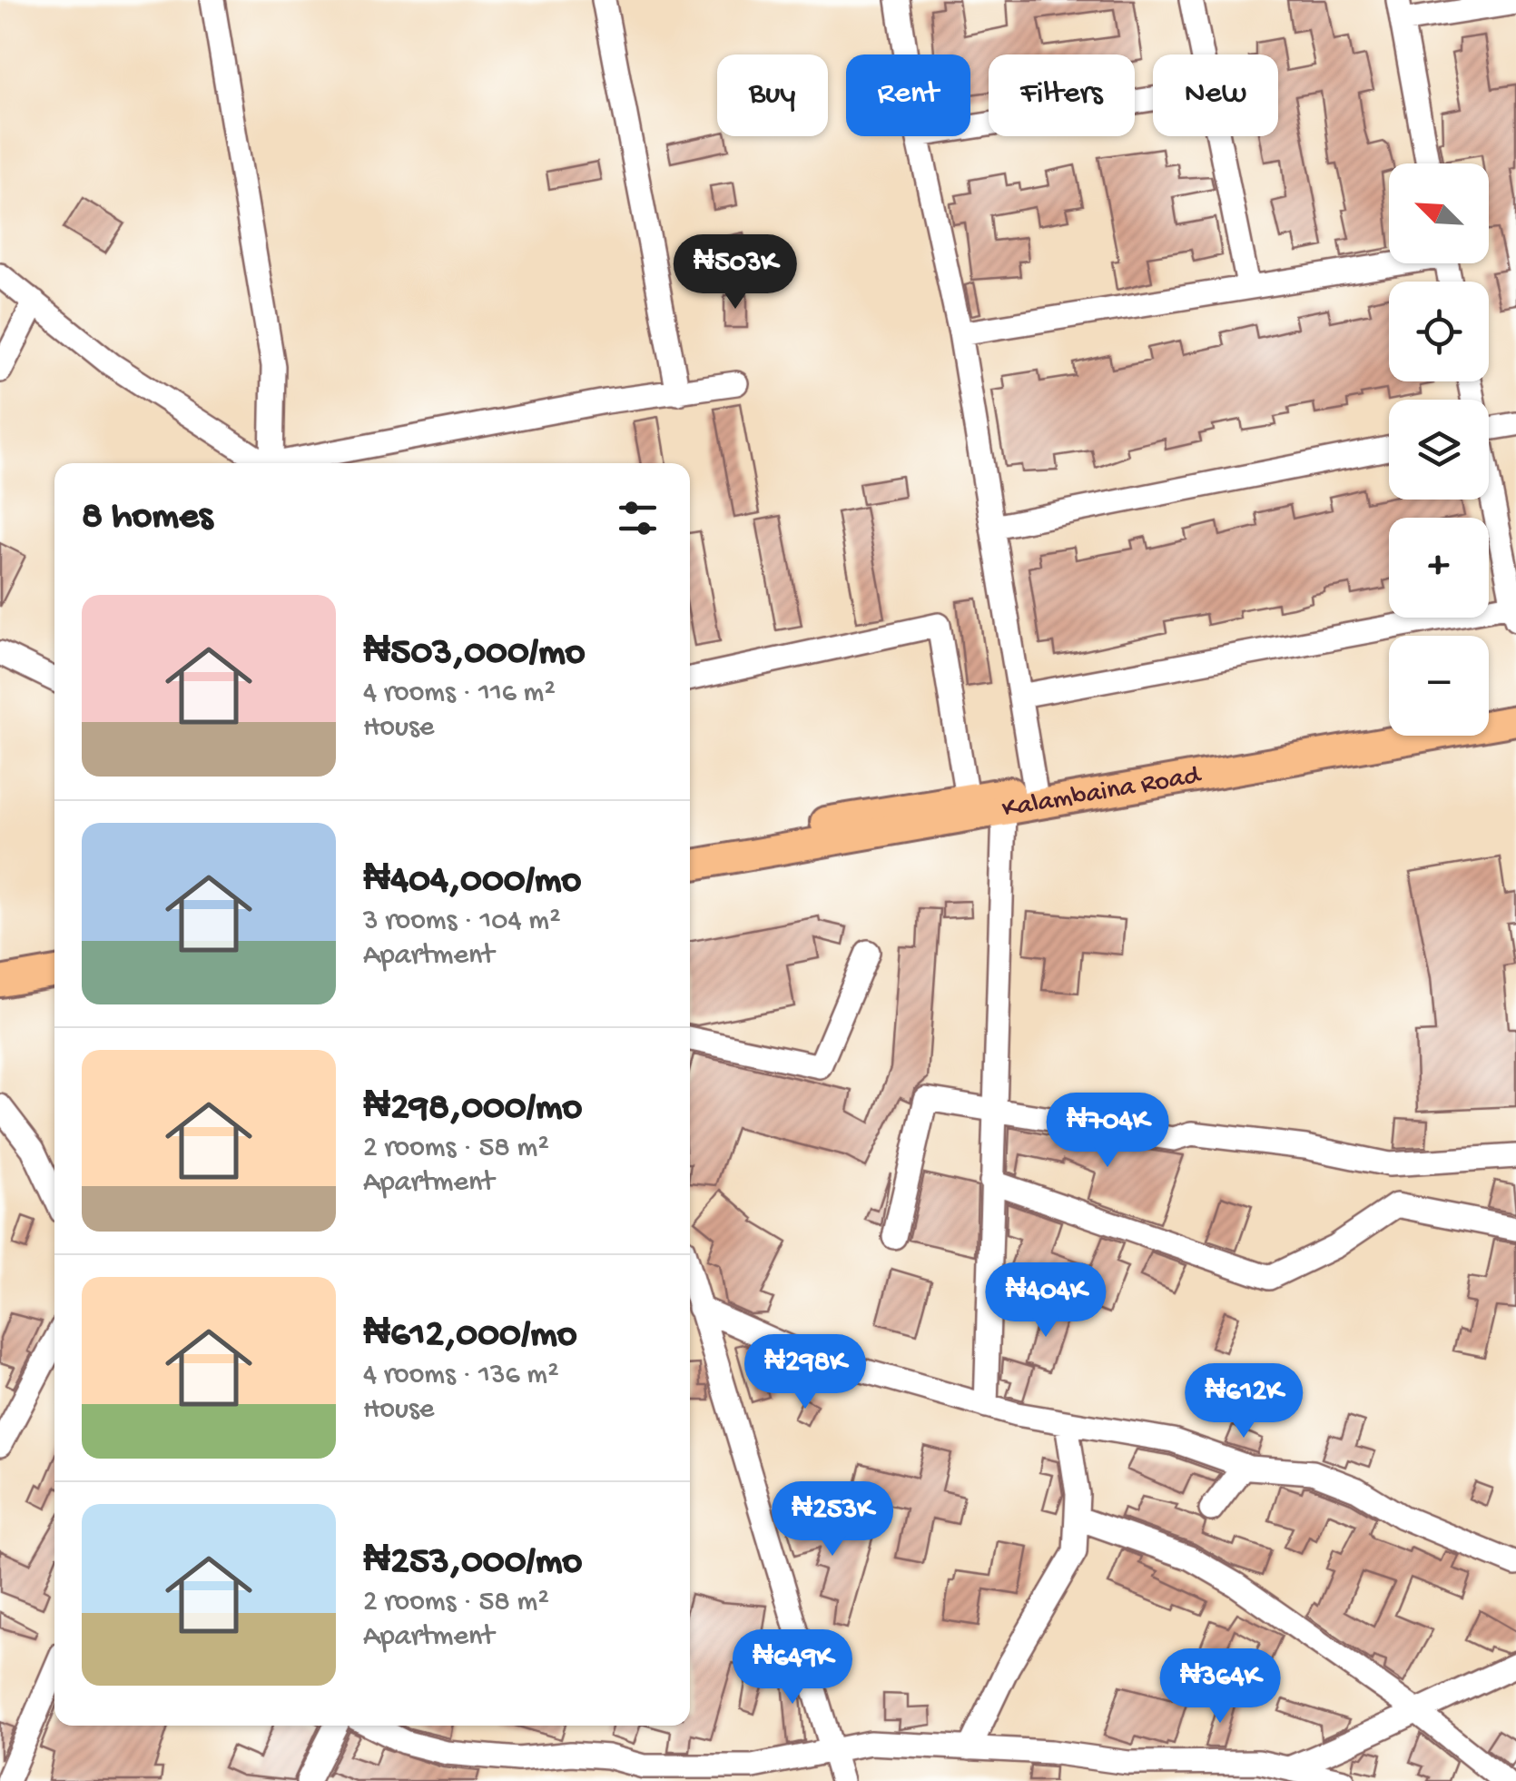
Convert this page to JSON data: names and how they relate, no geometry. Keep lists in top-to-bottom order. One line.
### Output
{"streets":{"main road":["Kalambaina Road"]},"north":"top left","page":{"chip":["Buy","Rent","Filters","New"],"map_buttons":["+","−"],"price":["₦503K","₦704K","₦404K","₦298K","₦612K","₦253K","₦649K","₦364K"],"heading":"8 homes","list":[{"name":"₦503,000/mo","note":"4 rooms · 116 m² · House"},{"name":"₦404,000/mo","note":"3 rooms · 104 m² · Apartment"},{"name":"₦298,000/mo","note":"2 rooms · 58 m² · Apartment"},{"name":"₦612,000/mo","note":"4 rooms · 136 m² · House"},{"name":"₦253,000/mo","note":"2 rooms · 58 m² · Apartment"}]}}
